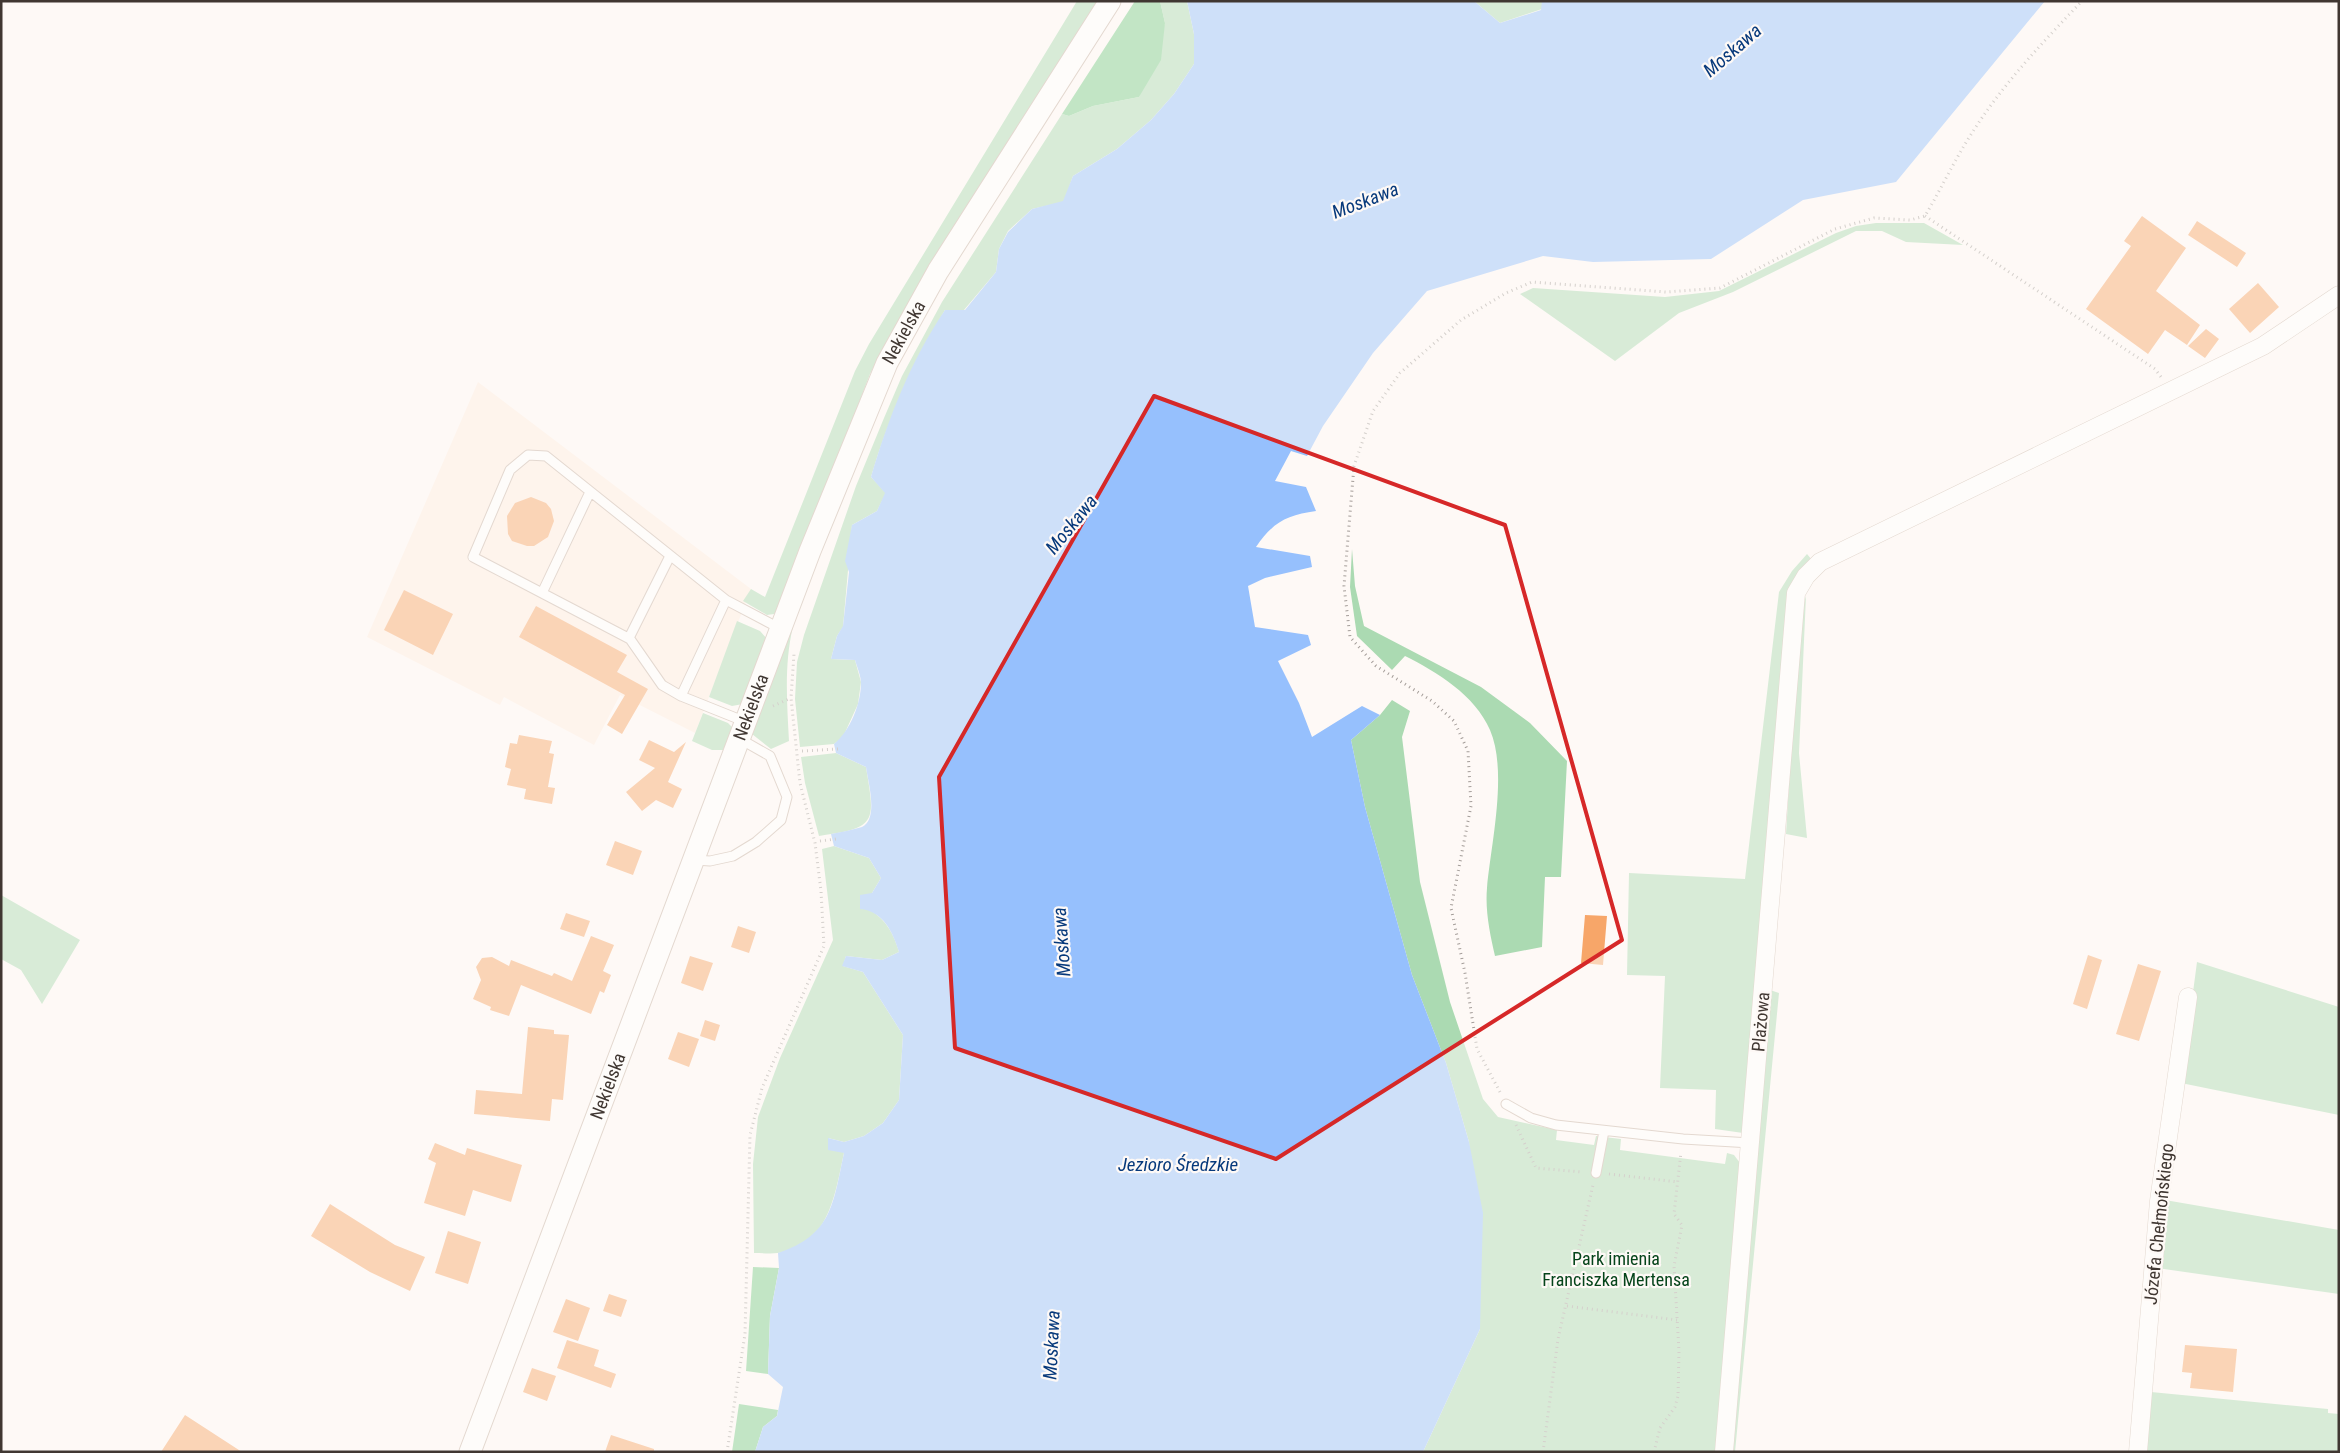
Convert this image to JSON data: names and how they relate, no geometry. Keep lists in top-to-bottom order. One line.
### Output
{"streets":{"street":["Nekielska","Plażowa","Józefa Chełmońskiego"]},"water":["Moskawa","Jezioro Średzkie"],"parks":["Park imienia Franciszka Mertensa"]}
